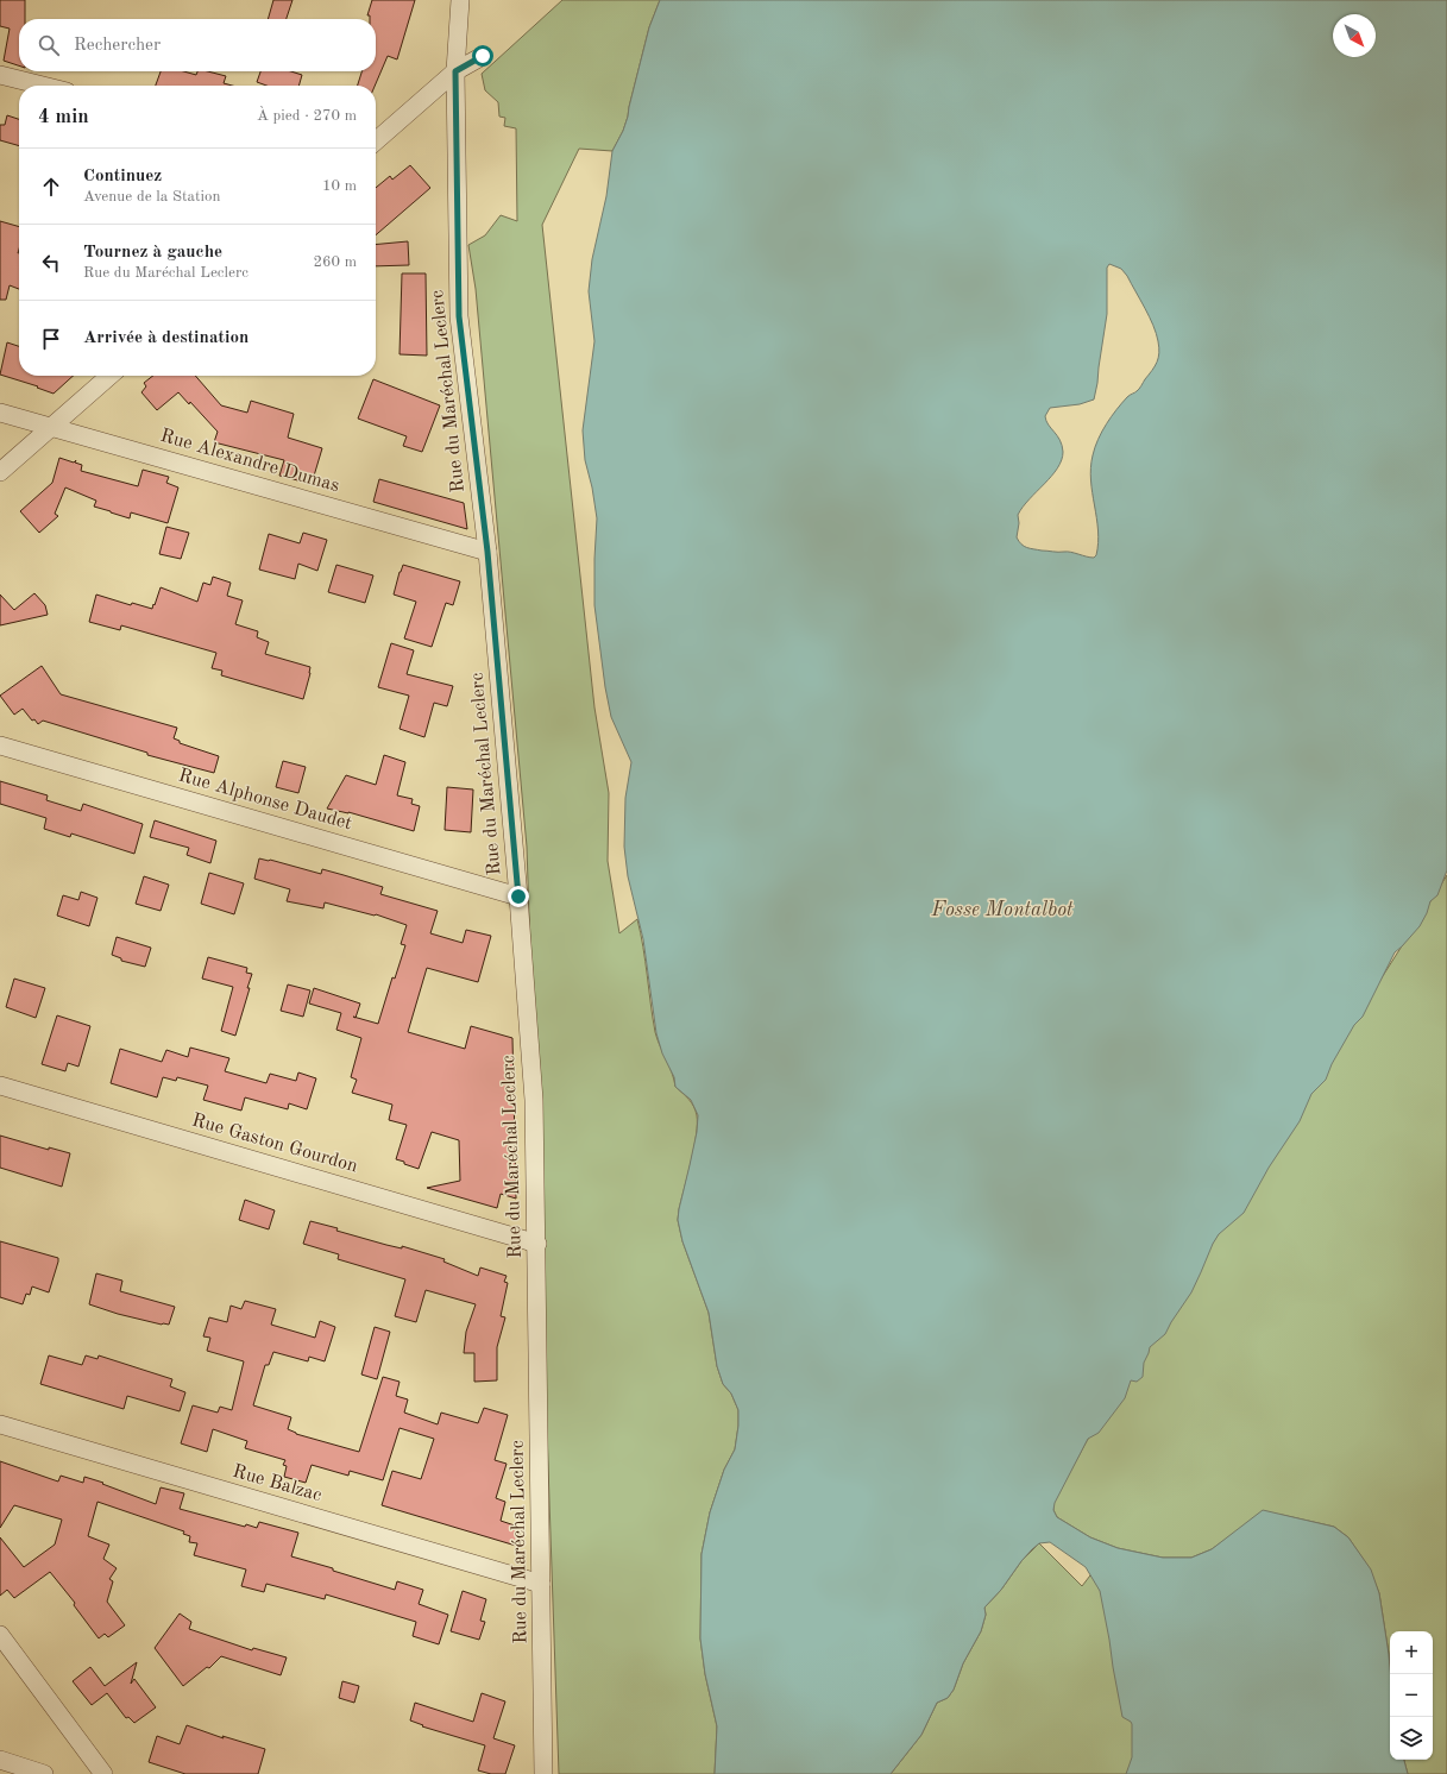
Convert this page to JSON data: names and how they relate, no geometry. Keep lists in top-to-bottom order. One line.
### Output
{"streets":{"street":["Rue du Maréchal Leclerc","Rue Alexandre Dumas","Rue Alphonse Daudet","Rue Gaston Gourdon","Rue Balzac"]},"crossings":[["Rue du Maréchal Leclerc","Rue Alexandre Dumas"],["Rue du Maréchal Leclerc","Rue Alphonse Daudet"],["Rue du Maréchal Leclerc","Rue Gaston Gourdon"],["Rue du Maréchal Leclerc","Rue Balzac"]],"water":["Fosse Montalbot"],"north":"bottom right","page":{"search":"Rechercher","heading":["4 min","À pied · 270 m"],"list":[["Continuez","Avenue de la Station","10 m"],["Tournez à gauche","Rue du Maréchal Leclerc","260 m"],"Arrivée à destination"],"map_buttons":["+","−"]}}
